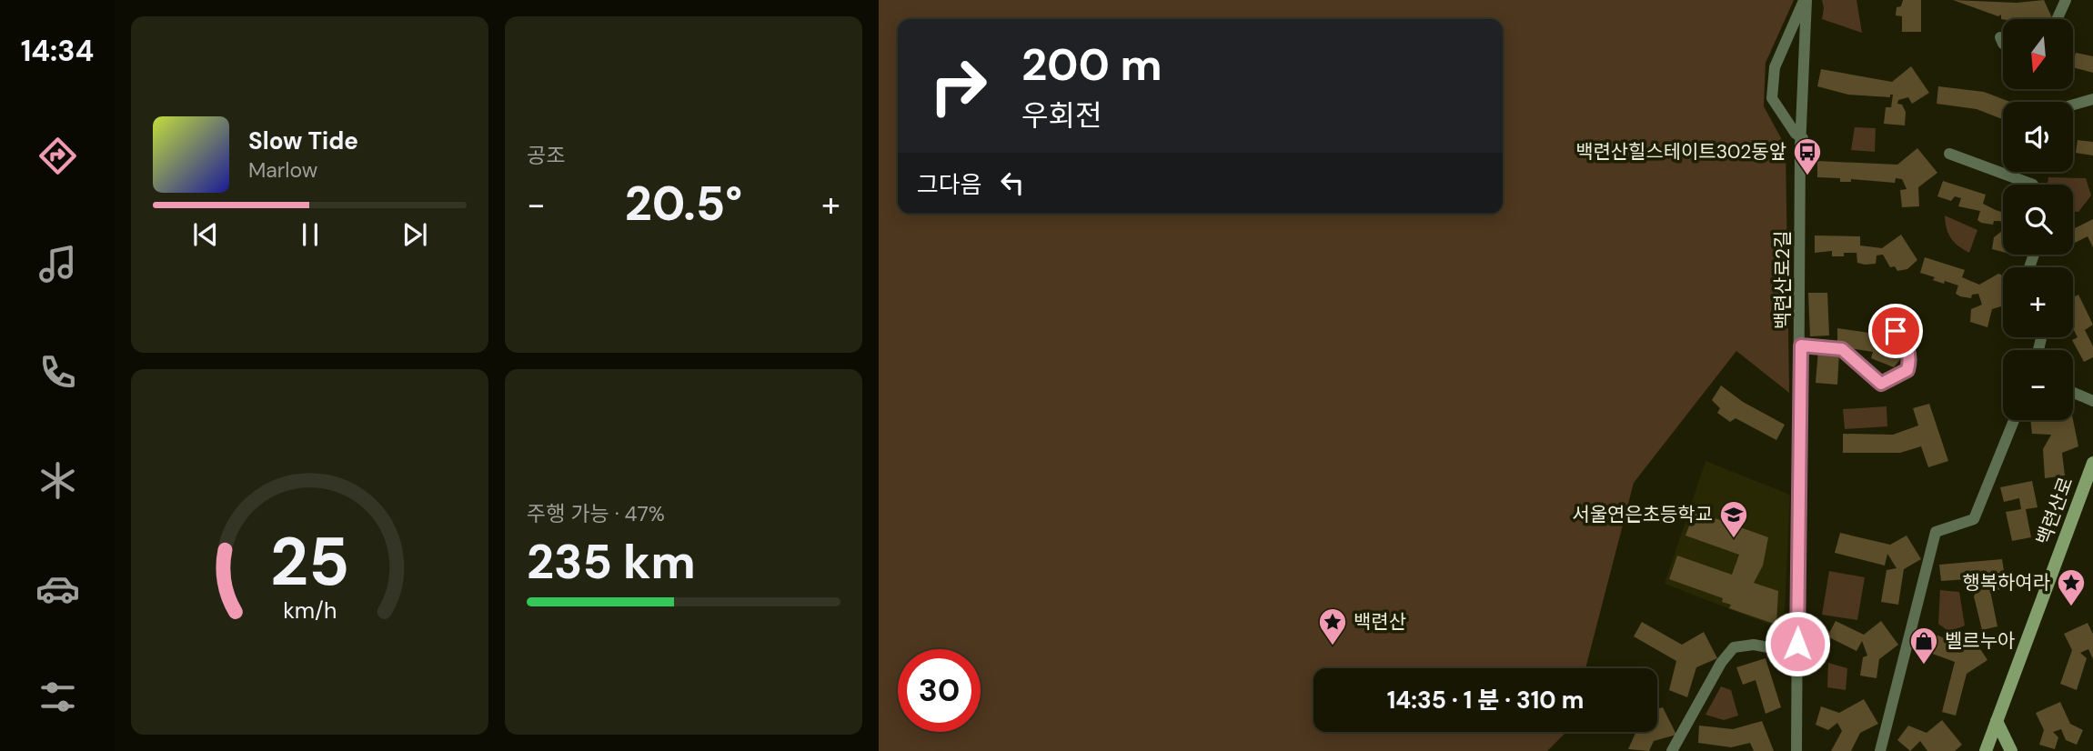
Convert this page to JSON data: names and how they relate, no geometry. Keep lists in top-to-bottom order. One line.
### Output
{"streets":{"main road":["백련산로"],"street":["백련산로2길"]},"places":{"bus stop":["백련산힐스테이트302동앞"],"school or university":["서울연은초등학교"],"place":["행복하여라","백련산"],"shop":["벨르누아"]},"north":"bottom","page":{"tabs":"14:34","tile":["공조",["주행 가능 · 47%","235 km"]],"map_buttons":["+","−"],"turn":["200 m","우회전"],"song":["Slow Tide","Marlow"],"then":"그다음","heat":["−","20.5°","+"],"limit":"30","trip":"14:35 · 1 분 · 310 m","gauge":["25","km/h"]}}
